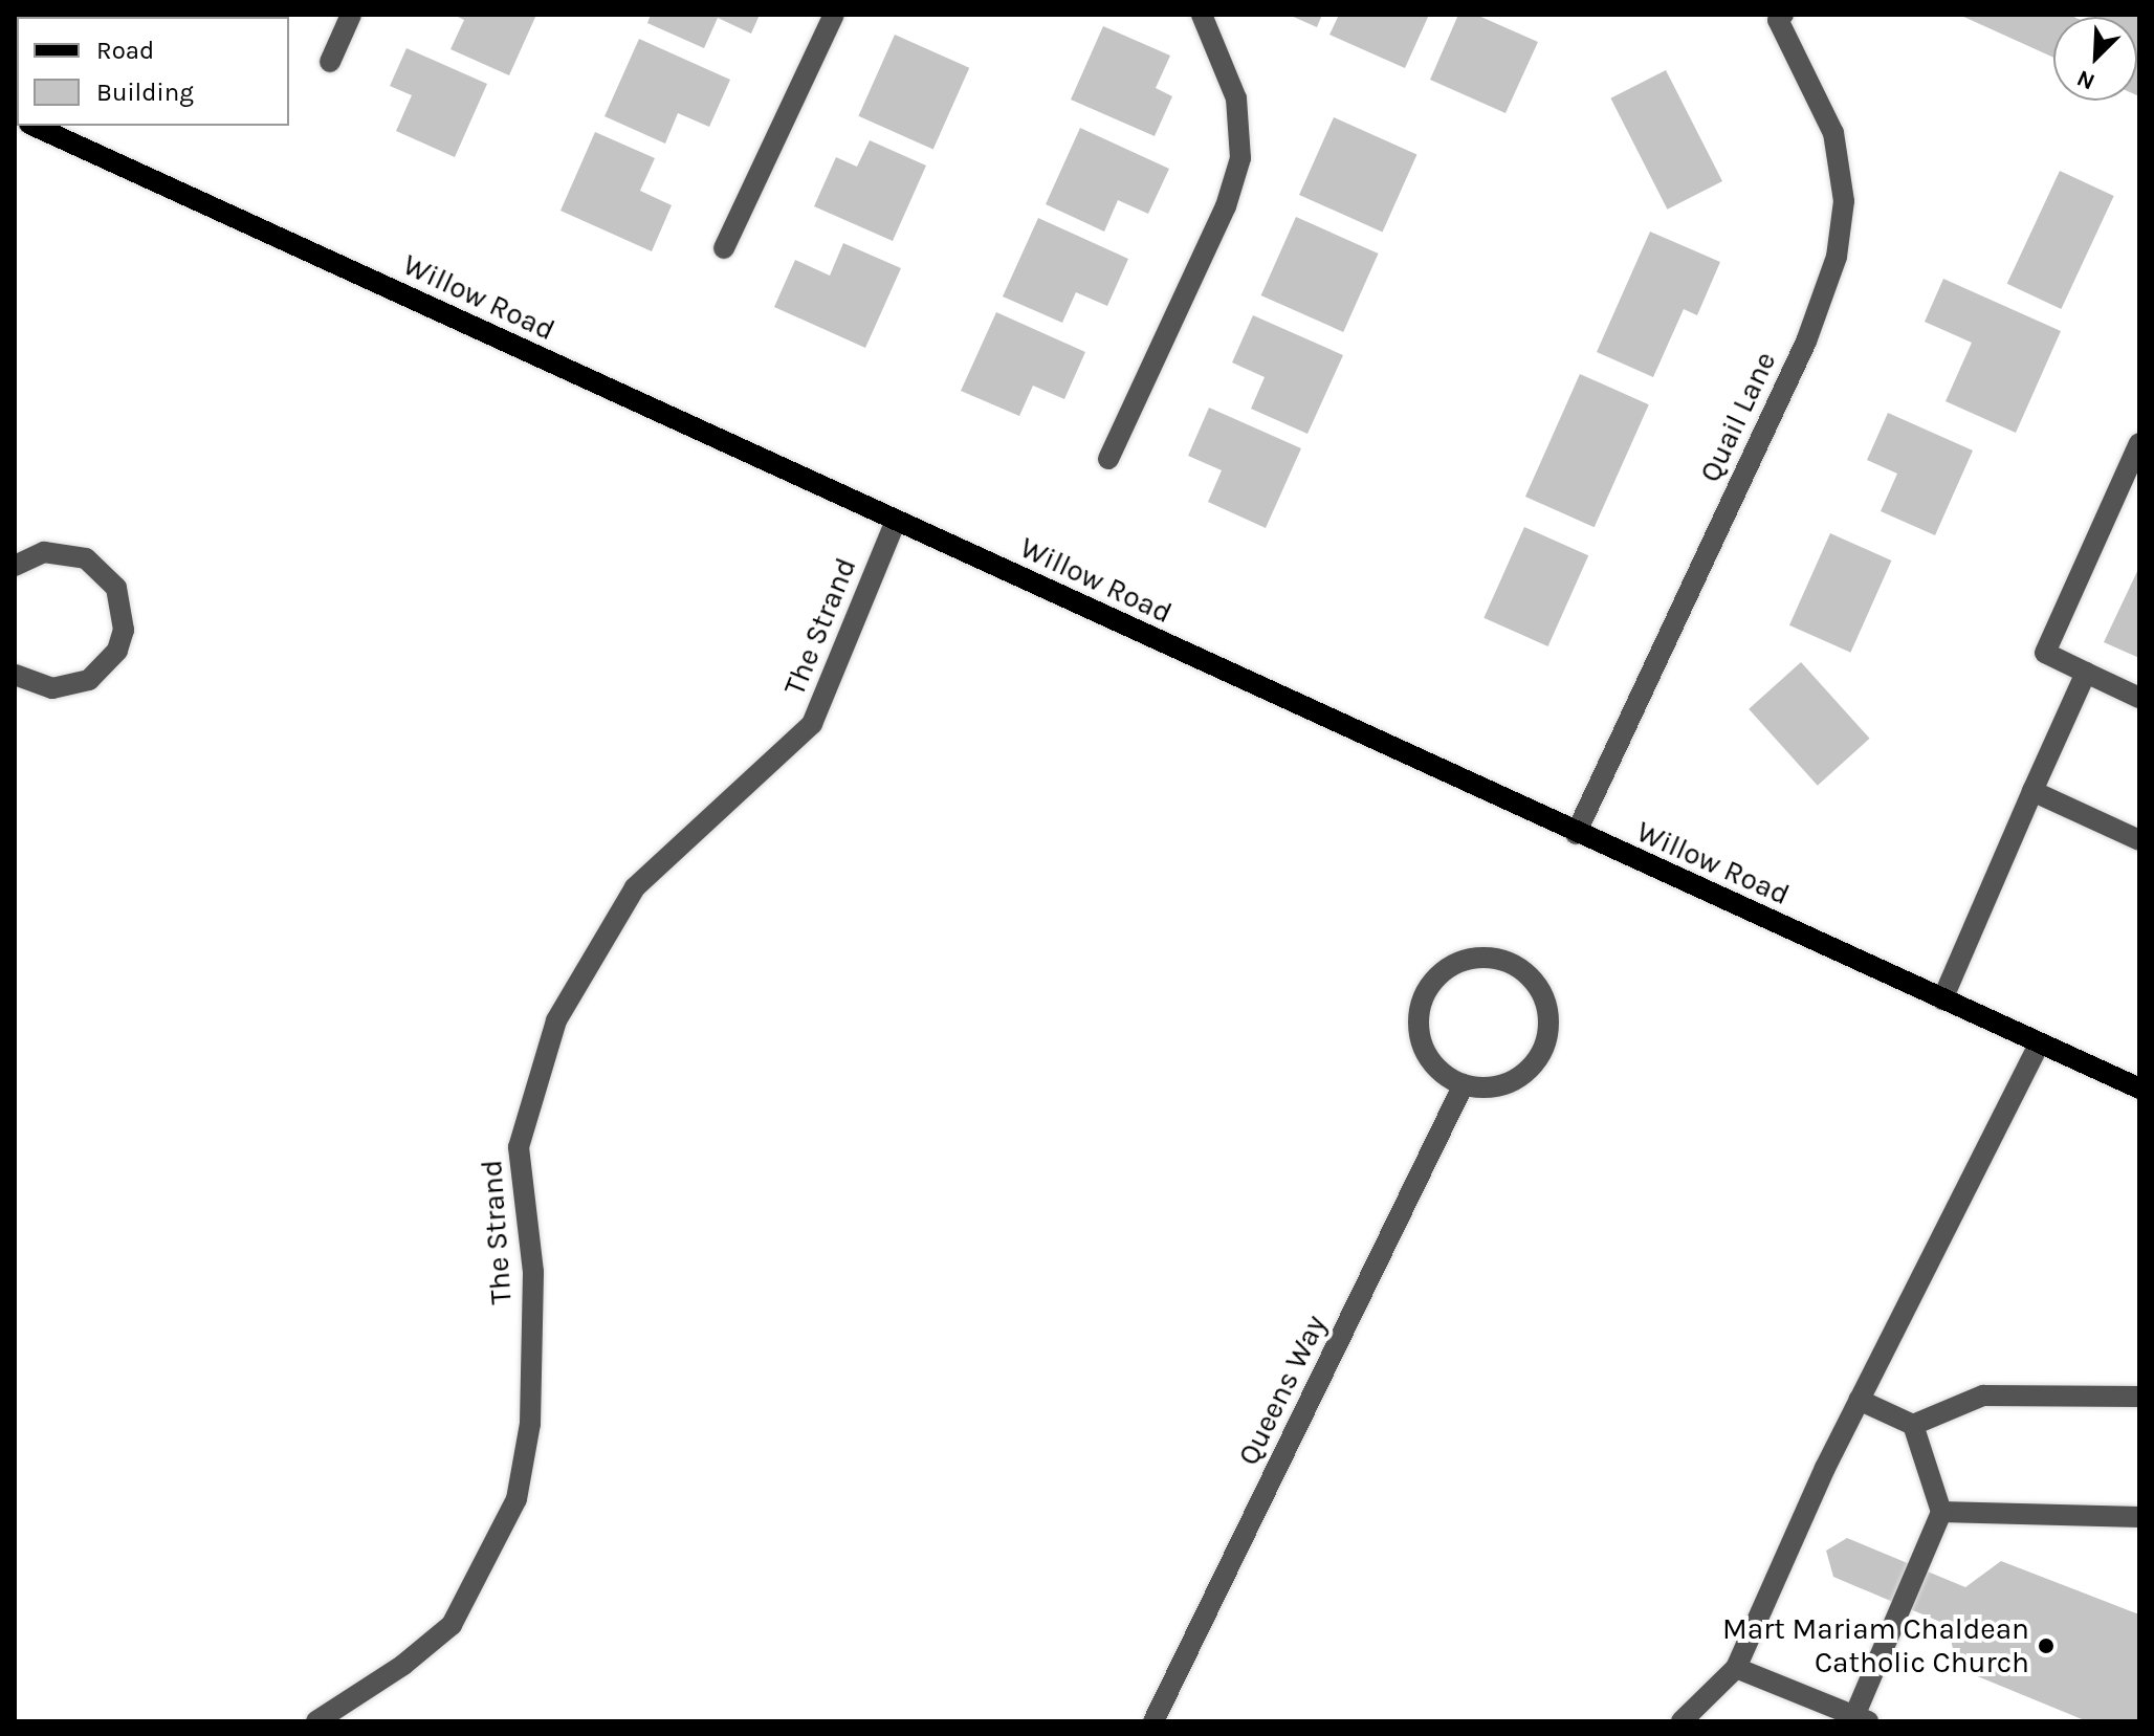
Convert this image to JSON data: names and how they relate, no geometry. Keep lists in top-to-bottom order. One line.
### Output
{"streets":{"main road":["Willow Road"],"street":["Quail Lane","The Strand","Queens Way"]},"crossings":[["Willow Road","Quail Lane"],["Willow Road","The Strand"]],"places":["Mart Mariam Chaldean Catholic Church"],"legend":["Road","Building"],"north":"bottom left"}
